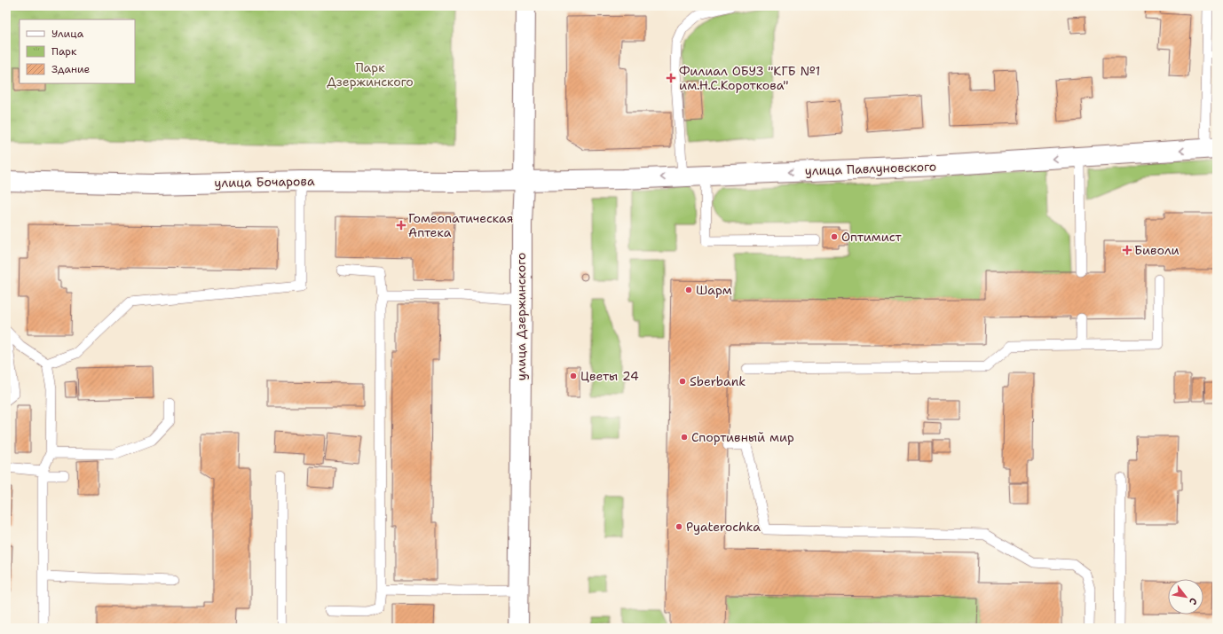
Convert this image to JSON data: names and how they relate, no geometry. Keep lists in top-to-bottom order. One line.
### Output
{"streets":{"street":["улица Павлуновского","улица Бочарова","улица Дзержинского"]},"crossings":[["улица Павлуновского","улица Бочарова"],["улица Павлуновского","улица Дзержинского"],["улица Бочарова","улица Дзержинского"]],"one_way":["улица Павлуновского"],"parks":["Парк Дзержинского"],"places":{"health":["Филиал ОБУЗ \"КГБ №1 им.Н.С.Короткова\"","Гомеопатическая Аптека","Биволи"],"other":["Оптимист","Шарм","Цветы 24","Sberbank","Спортивный мир","Pyaterochka"]},"legend":["Улица","Парк","Здание"],"north":"bottom right"}
